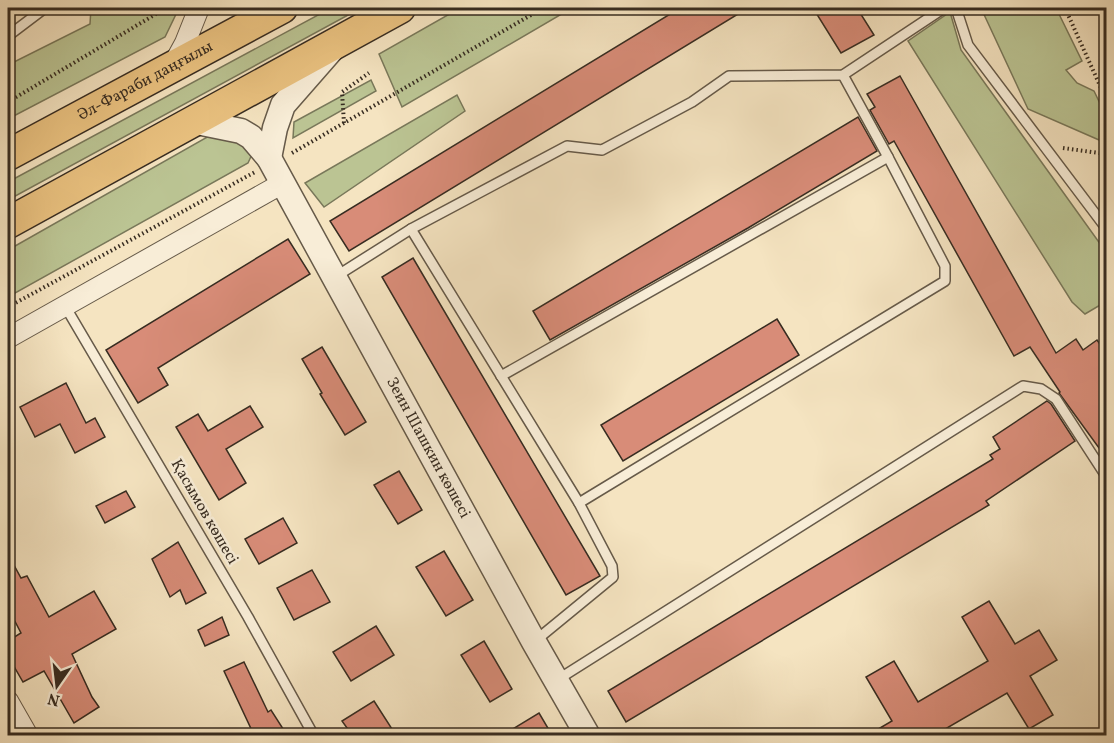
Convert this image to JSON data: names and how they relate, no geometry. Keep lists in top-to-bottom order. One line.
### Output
{"streets":{"main road":["Әл-Фараби даңғылы"],"street":["Зеин Шашкин көшесі"],"lane":["Қасымов көшесі"]},"north":"bottom"}
